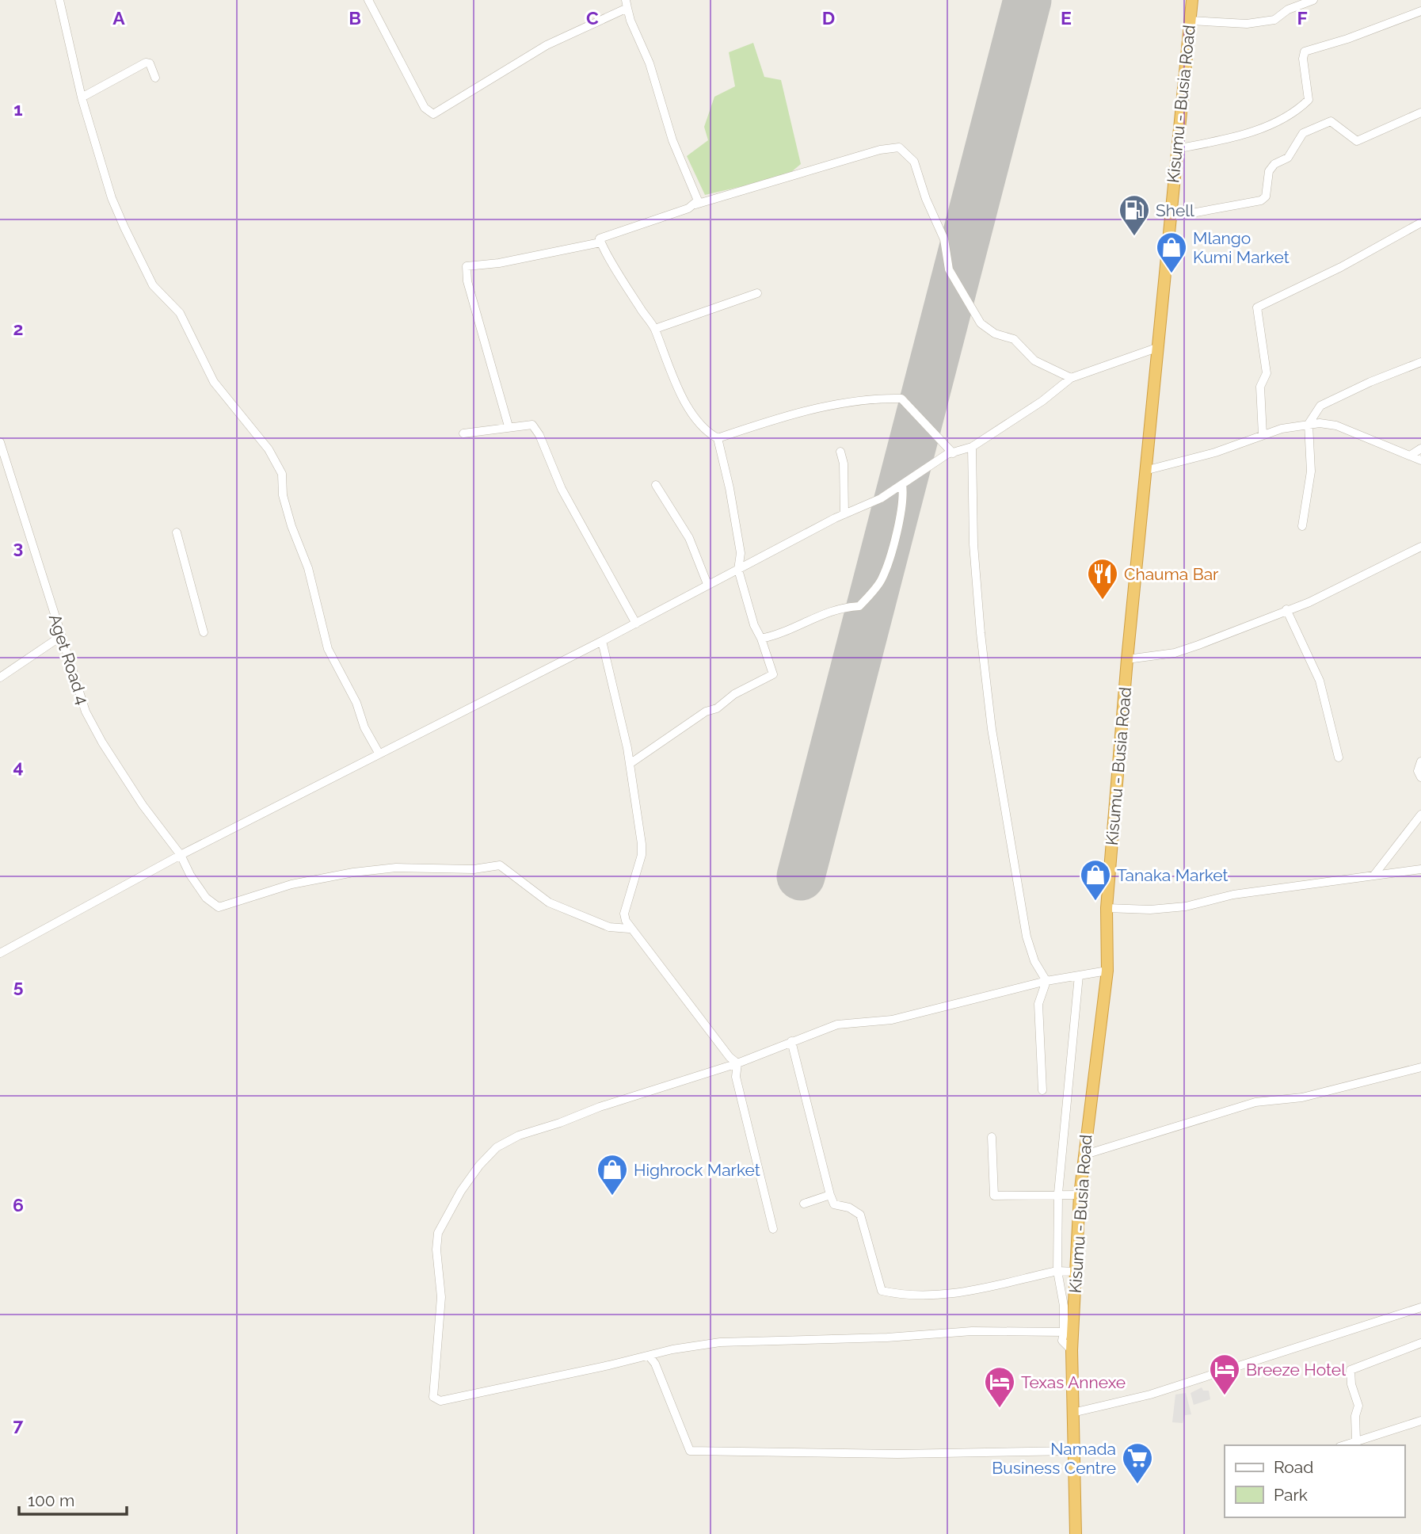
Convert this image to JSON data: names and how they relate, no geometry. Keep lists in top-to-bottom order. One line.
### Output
{"streets":{"highway":["Kisumu - Busia Road"],"street":["Aget Road 4"]},"places":{"fuel station":["Shell"],"shop":["Mlango Kumi Market","Tanaka Market","Highrock Market"],"restaurant":["Chauma Bar"],"hotel":["Breeze Hotel","Texas Annexe"],"supermarket":["Namada Business Centre"]},"legend":["Road","Park"],"scale_bar":"100 m","grid":{"columns":["A","B","C","D","E","F"],"rows":["1","2","3","4","5","6","7"]}}
